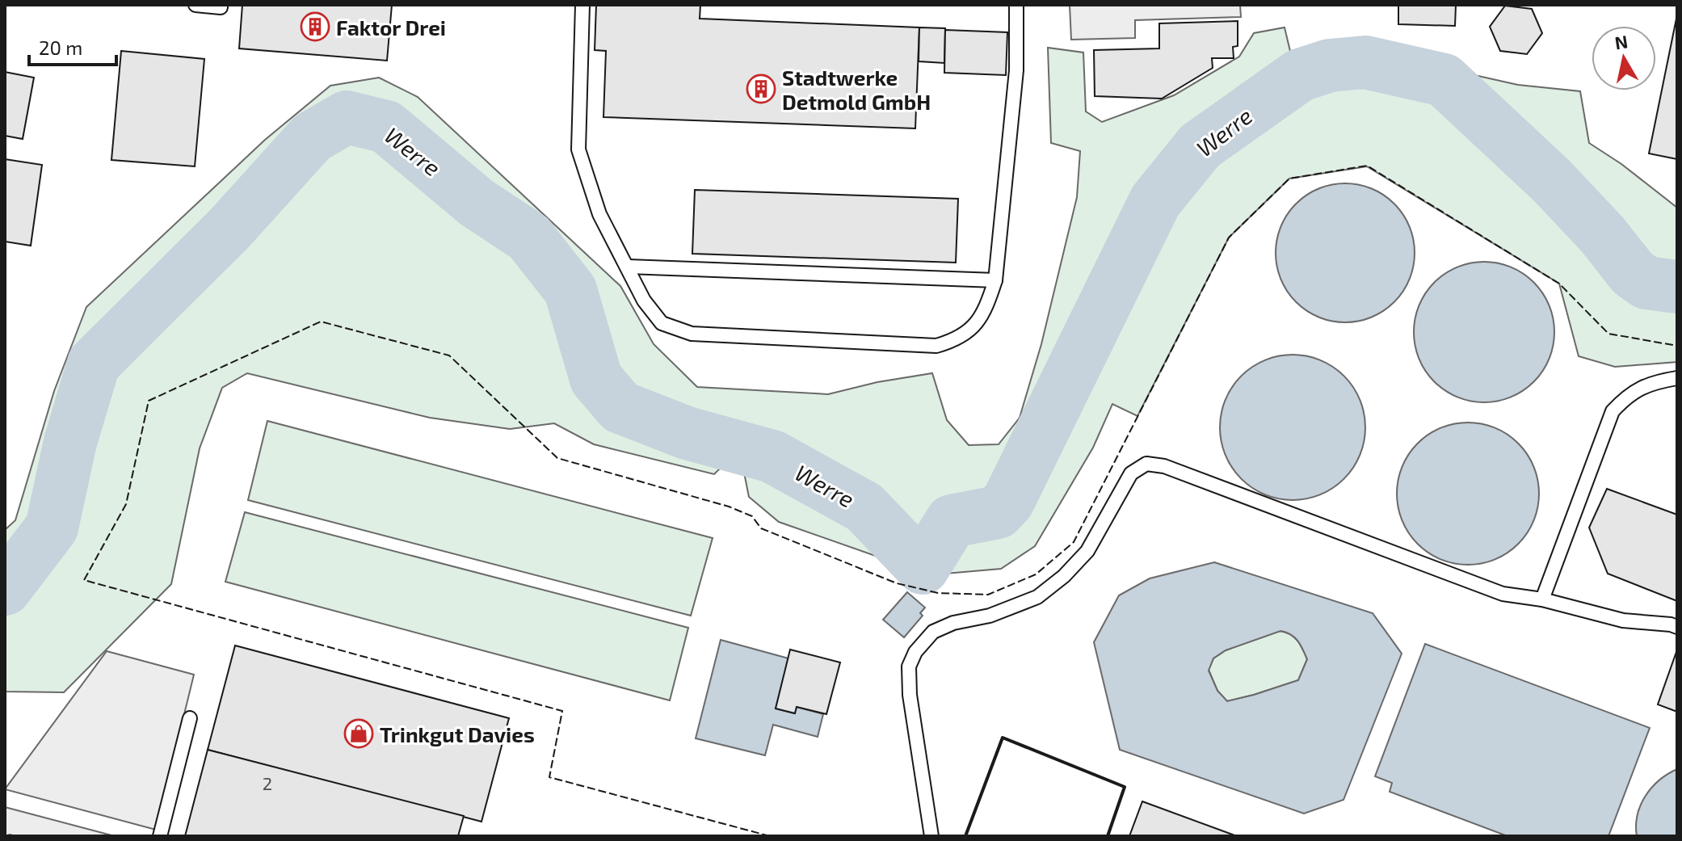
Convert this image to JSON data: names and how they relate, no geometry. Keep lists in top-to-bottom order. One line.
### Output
{"water":["Werre"],"places":{"building":["Faktor Drei","Stadtwerke Detmold GmbH"],"shop":["Trinkgut Davies"]},"house_numbers":["2"],"scale_bar":"20 m","north":"top"}
